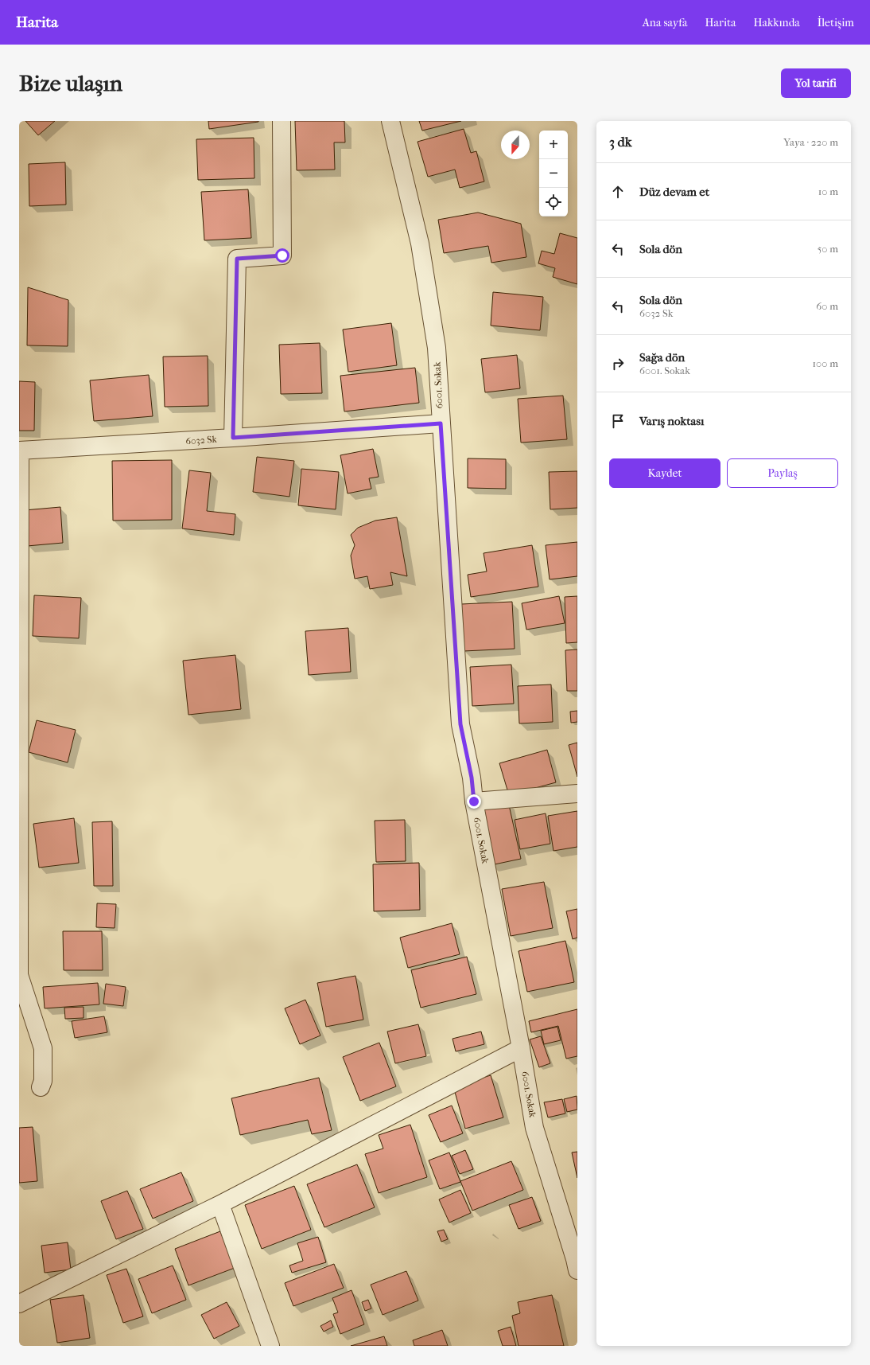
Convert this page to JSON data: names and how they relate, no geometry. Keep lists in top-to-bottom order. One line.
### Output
{"streets":{"street":["6001. Sokak","6032 Sk"]},"crossings":[["6001. Sokak","6032 Sk"]],"north":"bottom","page":{"header":"Harita","nav":["Ana sayfa","Harita","Hakkında","İletişim"],"buttons":["Yol tarifi",["Kaydet","Paylaş"]],"title":"Bize ulaşın","heading":["3 dk","Yaya · 220 m"],"map_buttons":["+","−"],"list":[["Düz devam et","10 m"],["Sola dön","50 m"],["Sola dön","6032 Sk","60 m"],["Sağa dön","6001. Sokak","100 m"],"Varış noktası"]}}
